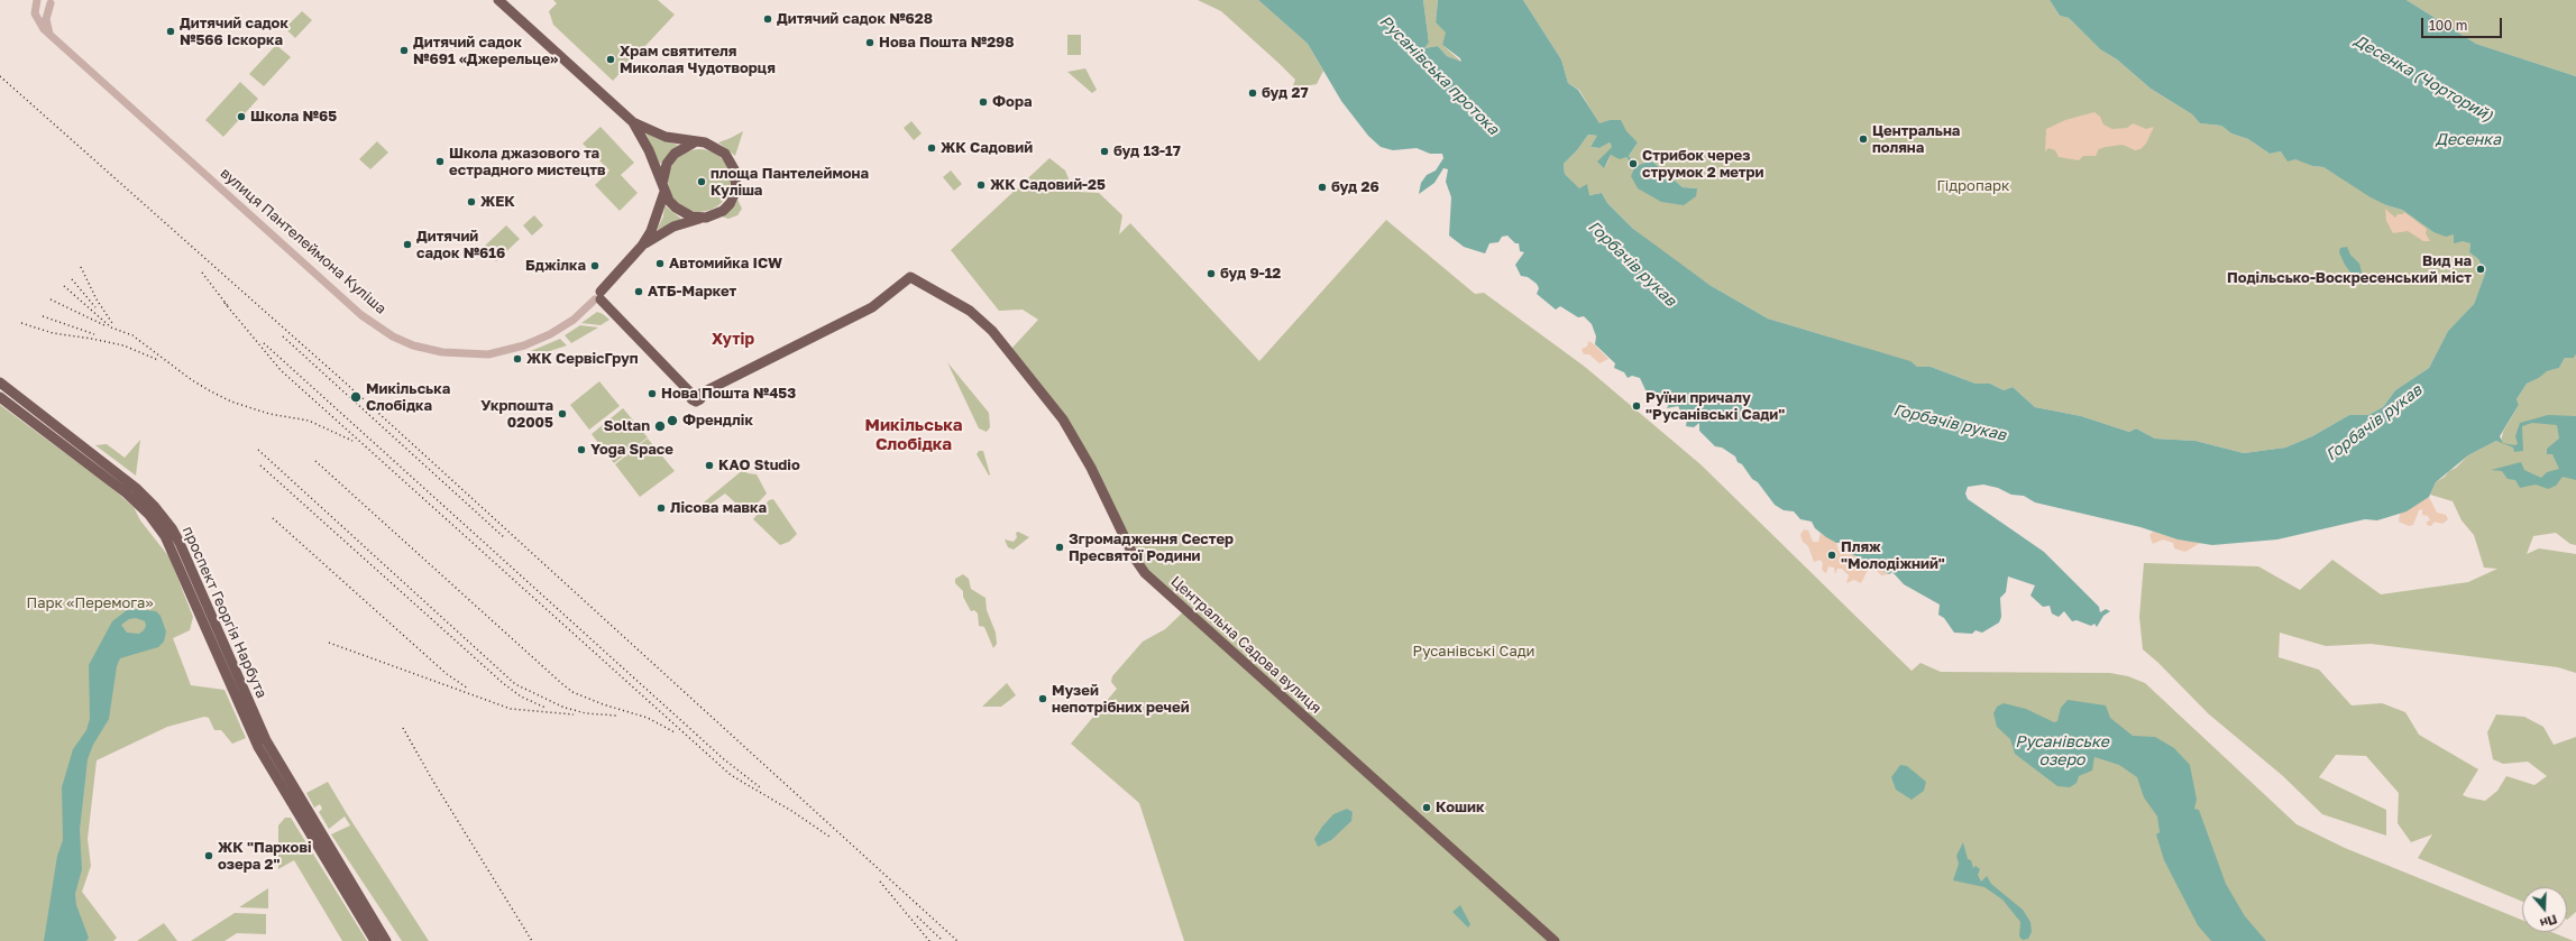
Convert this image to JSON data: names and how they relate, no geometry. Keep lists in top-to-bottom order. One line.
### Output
{"streets":{"main road":["вулиця Пантелеймона Куліша","проспект Георгія Нарбута","Центральна Садова вулиця"]},"crossings":[["вулиця Пантелеймона Куліша","Центральна Садова вулиця"]],"districts":["Хутір","Микільська Слобідка"],"water":["Русанівська протока","Десенка (Чорторий)","Десенка","Горбачів рукав","Русанівське озеро"],"parks":["Гідропарк","Парк «Перемога»","Русанівські Сади"],"places":["Дитячий садок №628","Дитячий садок №566 Іскорка","Нова Пошта №298","Дитячий садок №691 «Джерельце»","Храм святителя Миколая Чудотворця","буд 27","Фора","Школа №65","Центральна поляна","ЖК Садовий","буд 13-17","Школа джазового та естрадного мистецтв","Стрибок через струмок 2 метри","площа Пантелеймона Куліша","ЖК Садовий-25","буд 26","ЖЕК","Дитячий садок №616","Автомийка ICW","Бджілка","Вид на Подільсько-Воскресенський міст","буд 9-12","АТБ-Маркет","ЖК СервісГруп","Нова Пошта №453","Микільська Слобідка","Руїни причалу \"Русанівські Сади\"","Укрпошта 02005","Френдлік","Soltan","Yoga Space","KAO Studio","Лісова мавка","Згромадження Сестер Пресвятої Родини","Пляж \"Молодіжний\"","Музей непотрібних речей","Кошик","ЖК \"Паркові озера 2\""],"scale_bar":"100 m","north":"bottom"}
